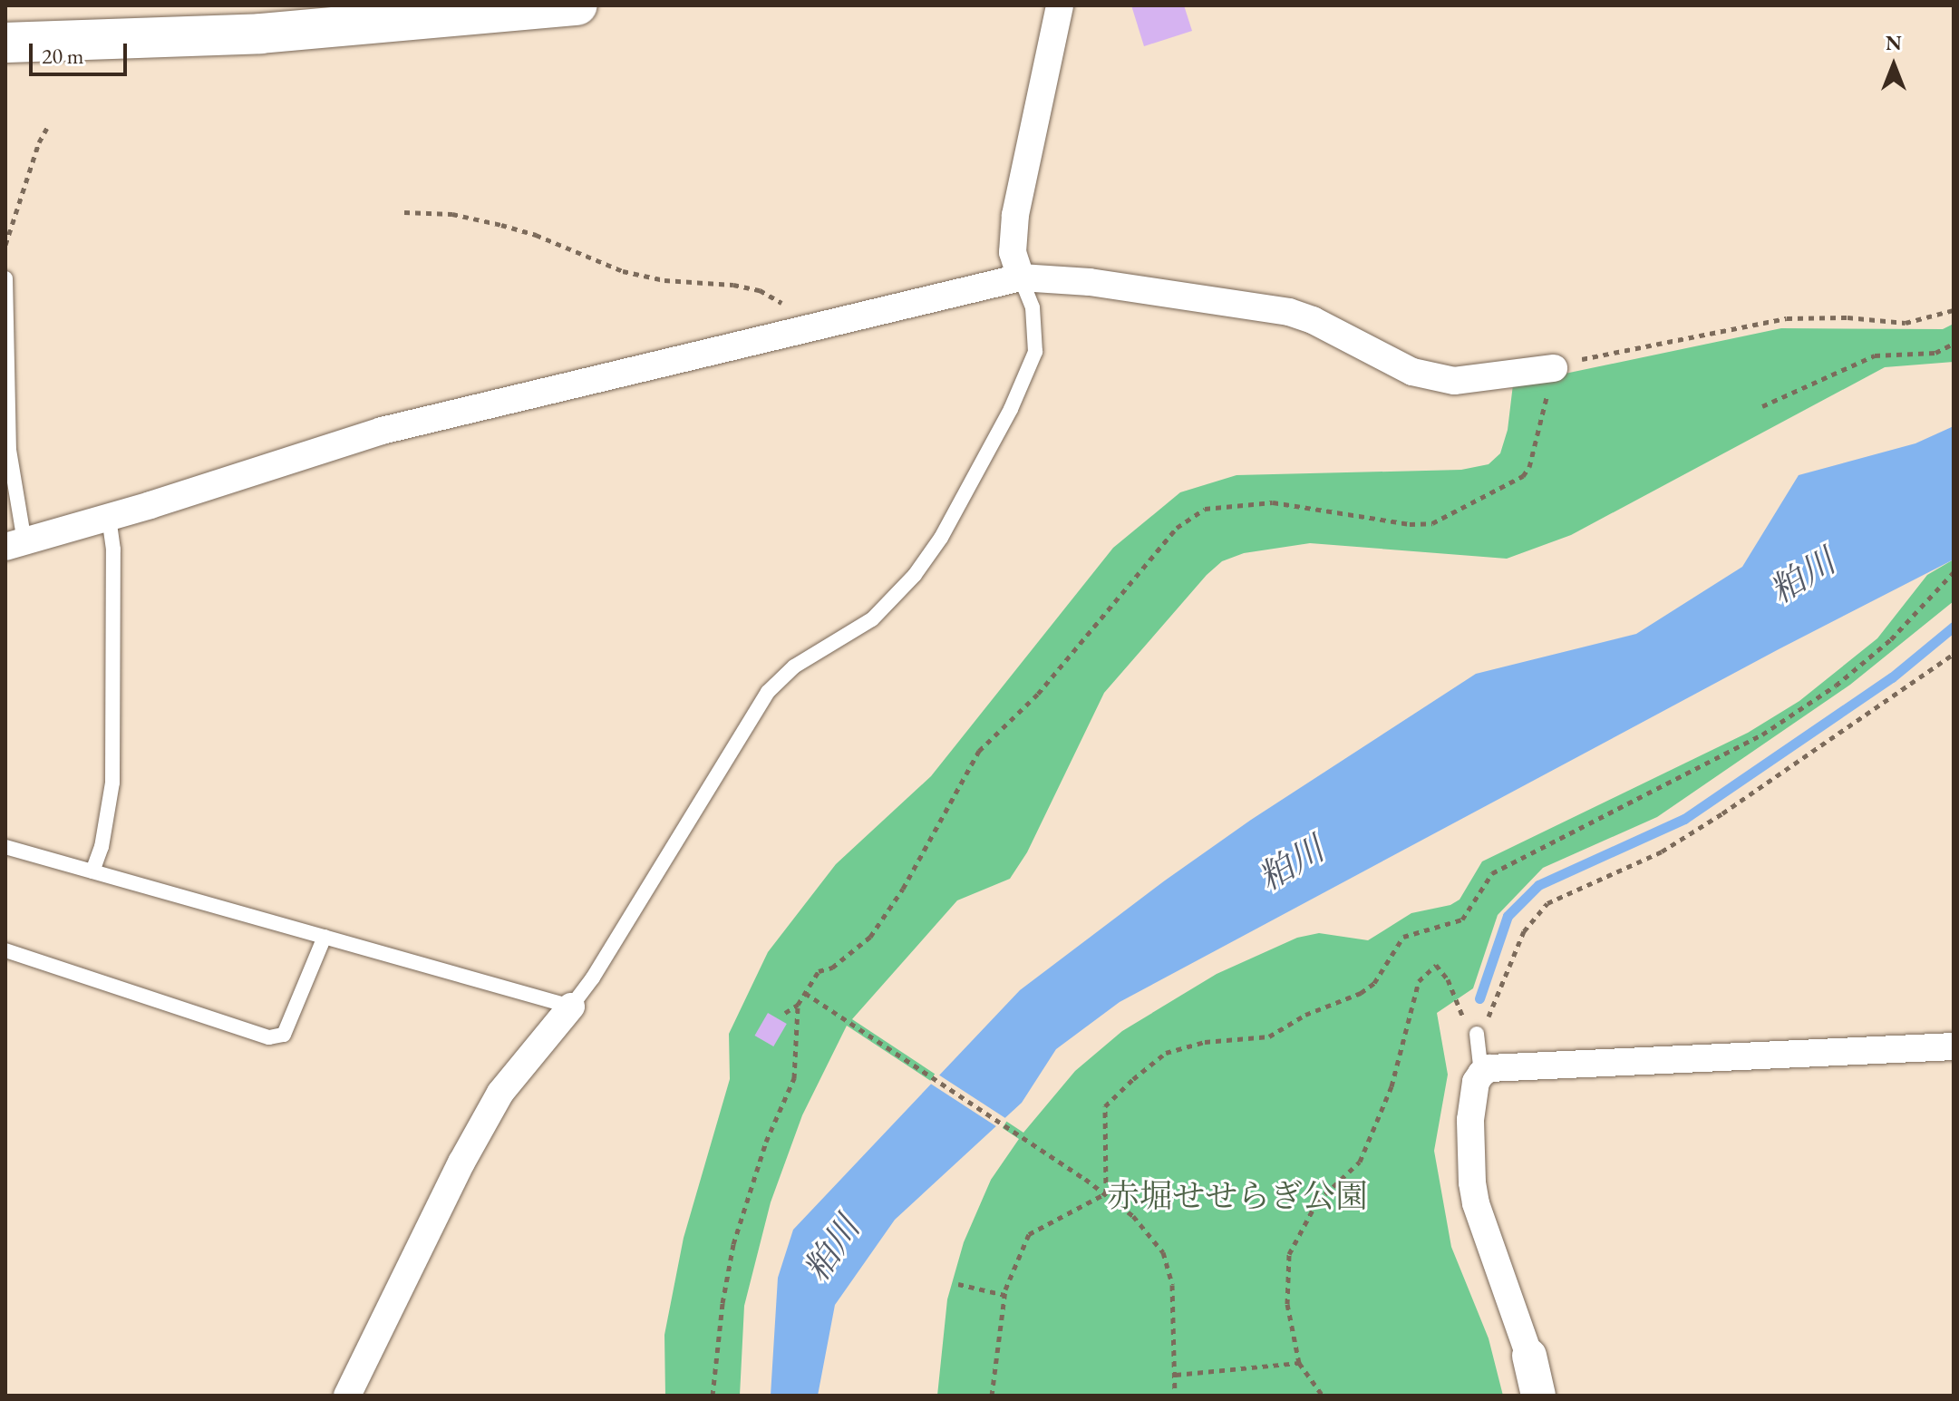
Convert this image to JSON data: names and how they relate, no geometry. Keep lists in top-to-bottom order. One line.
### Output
{"water":["粕川"],"parks":["赤堀せせらぎ公園"],"scale_bar":"20 m","north":"top"}
